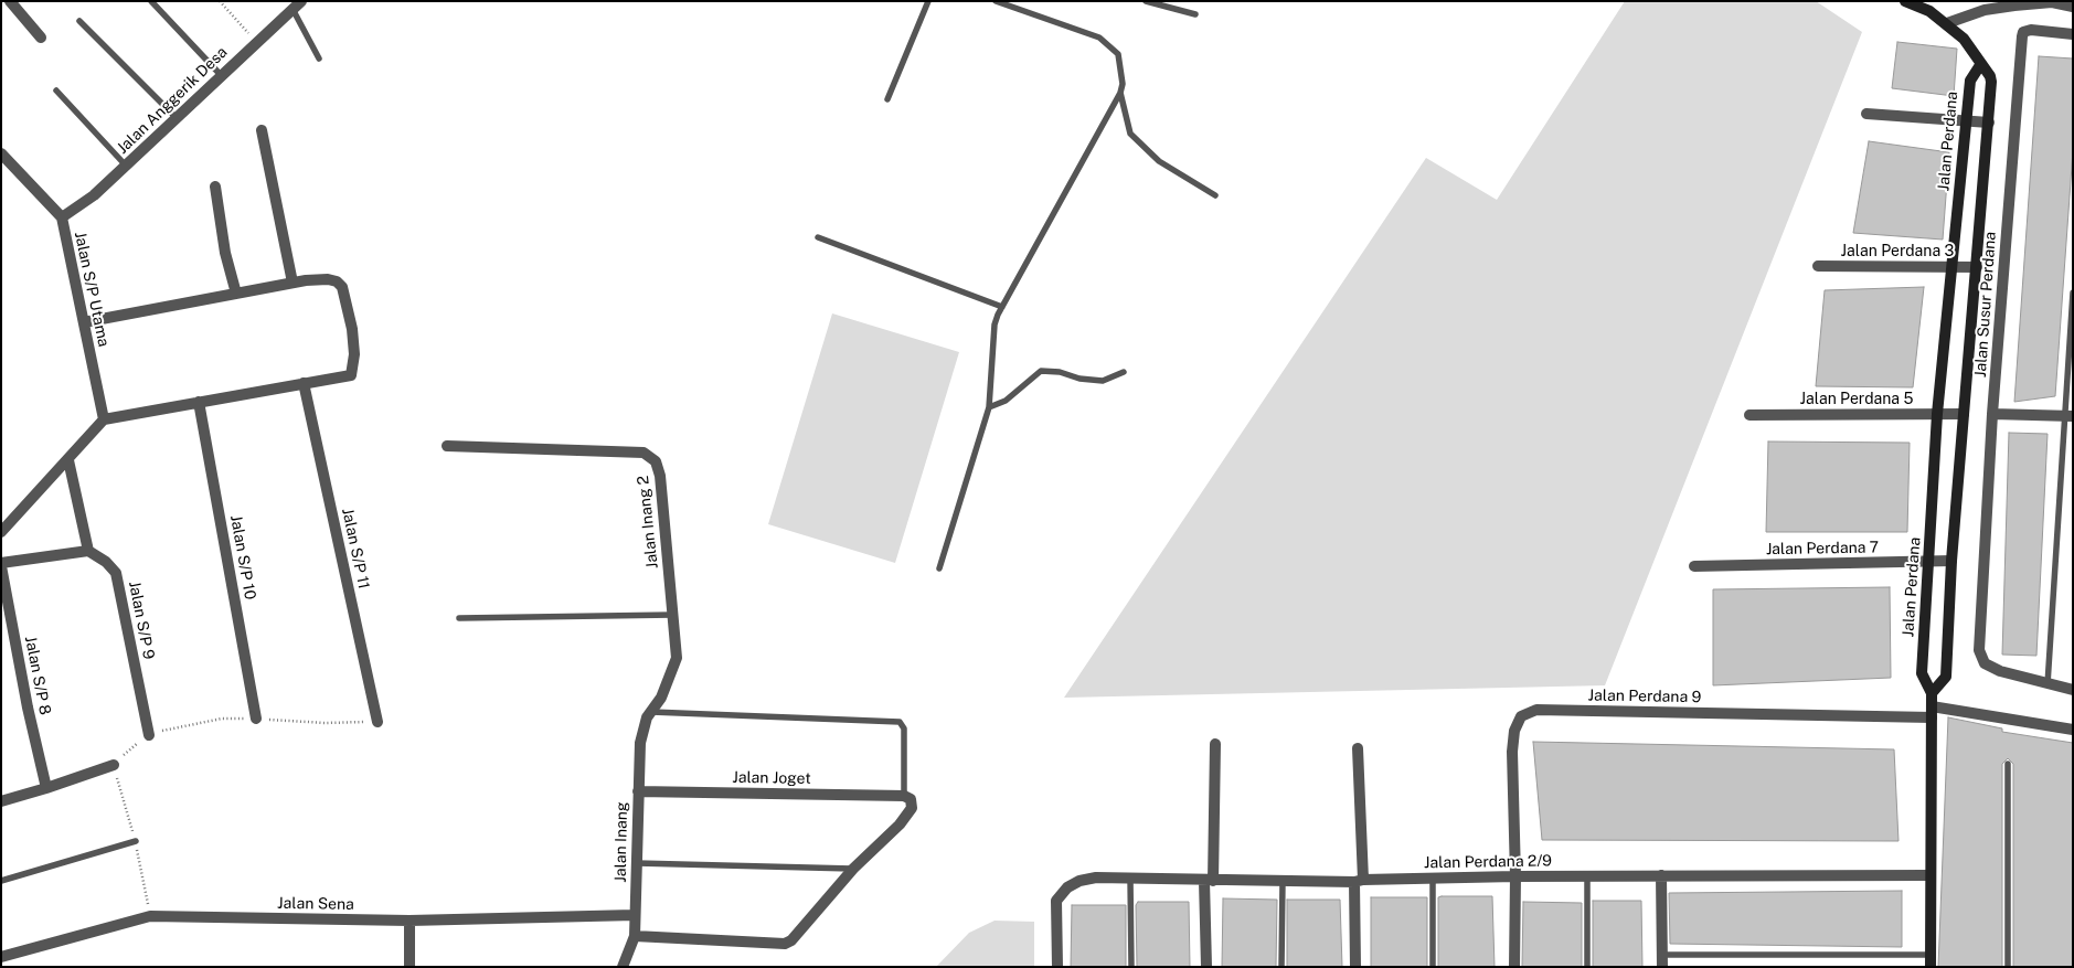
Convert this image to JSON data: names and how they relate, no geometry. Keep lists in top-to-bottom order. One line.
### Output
{"streets":{"street":["Jalan Anggerik Desa","Jalan Perdana","Jalan Perdana 3","Jalan S/P Utama","Jalan Susur Perdana","Jalan Perdana 5","Jalan Inang 2","Jalan S/P 11","Jalan Perdana 7","Jalan S/P 10","Jalan S/P 9","Jalan S/P 8","Jalan Perdana 9","Jalan Joget","Jalan Inang","Jalan Perdana 2/9","Jalan Sena"]},"crossings":[["Jalan Anggerik Desa","Jalan S/P Utama"],["Jalan Perdana","Jalan Perdana 3"],["Jalan Perdana","Jalan Perdana 5"],["Jalan Perdana","Jalan Perdana 7"],["Jalan Perdana","Jalan Perdana 9"],["Jalan Perdana","Jalan Perdana 2/9"],["Jalan Inang 2","Jalan Inang"],["Jalan Perdana 9","Jalan Perdana 2/9"],["Jalan Joget","Jalan Inang"],["Jalan Inang","Jalan Sena"]]}
